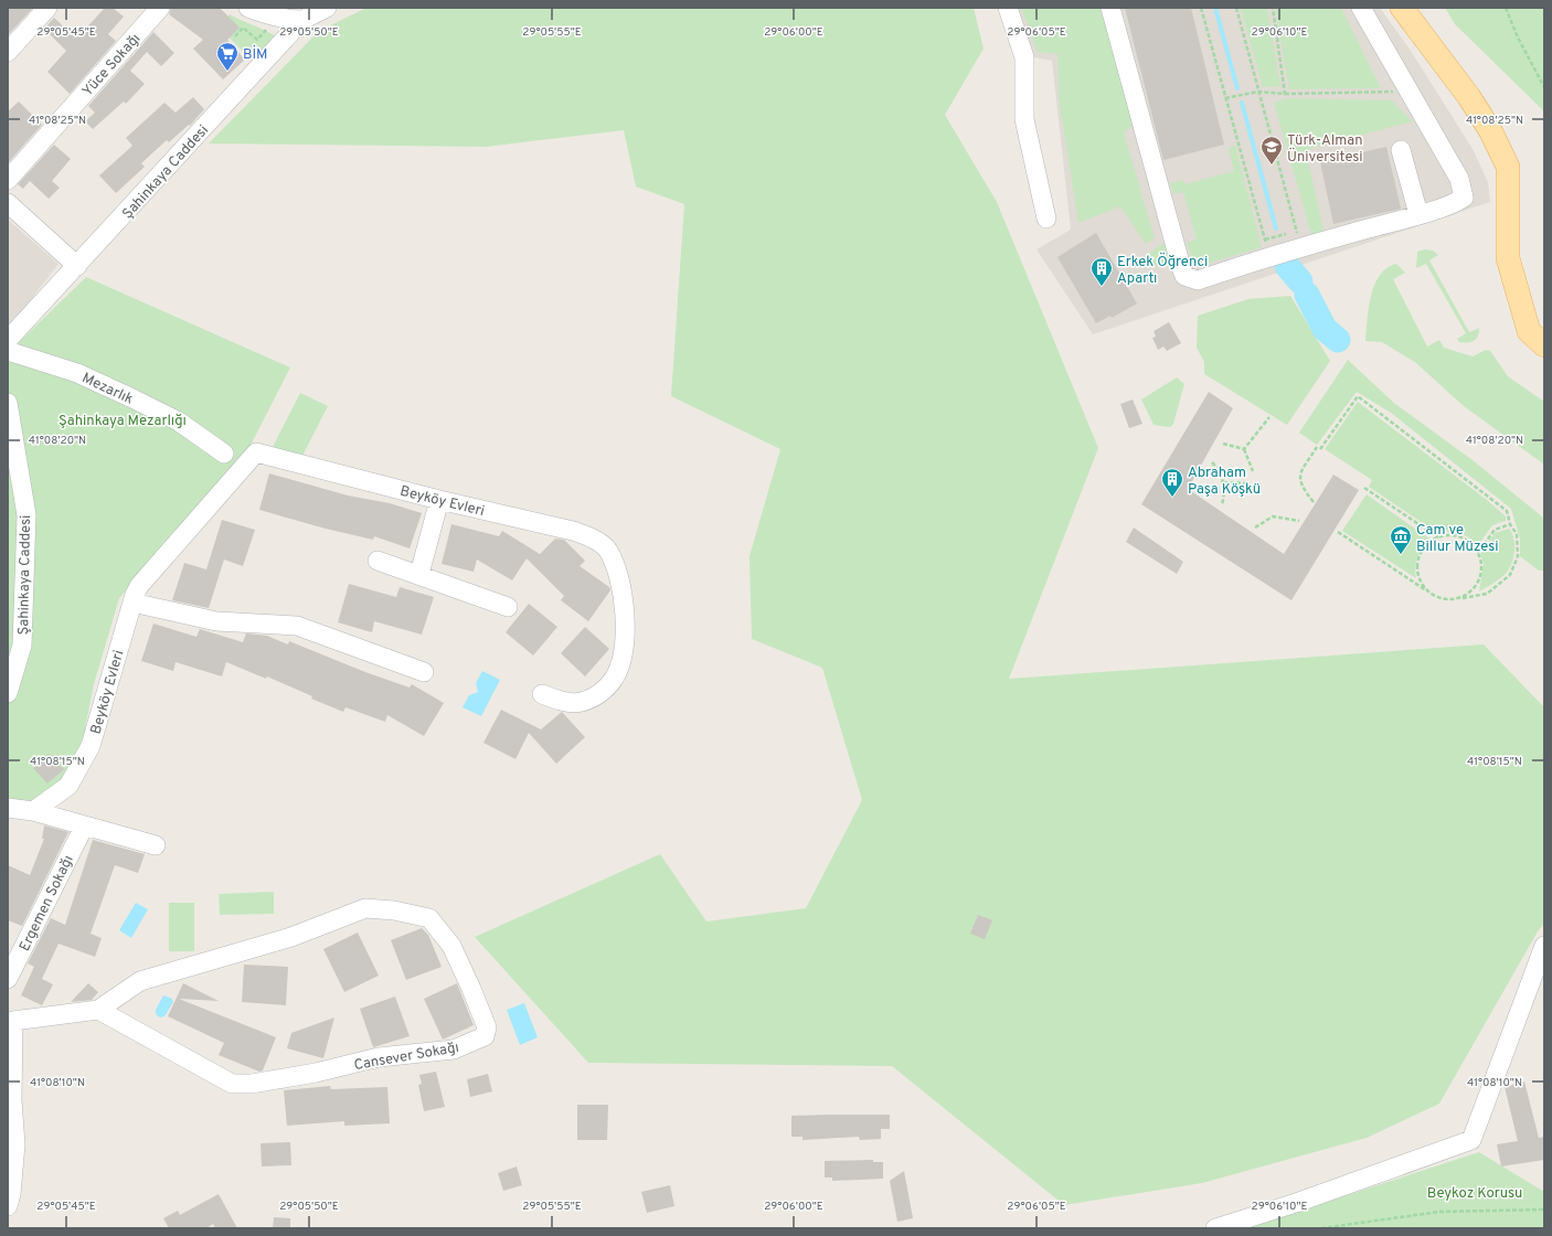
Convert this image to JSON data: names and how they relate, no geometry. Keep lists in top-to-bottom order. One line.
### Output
{"streets":{"street":["Yüce Sokağı","Şahinkaya Caddesi","Mezarlık","Beyköy Evleri","Ergemen Sokağı","Cansever Sokağı"]},"parks":["Şahinkaya Mezarlığı","Beykoz Korusu"],"places":{"supermarket":["BİM"],"school or university":["Türk-Alman Üniversitesi"],"building":["Erkek Öğrenci Apartı","Abraham Paşa Köşkü"],"museum":["Cam ve Billur Müzesi"]},"coordinates":["29°05'45\"E","29°05'50\"E","29°05'55\"E","29°06'00\"E","29°06'05\"E","29°06'10\"E","41°08'25\"N","41°08'20\"N","41°08'15\"N","41°08'10\"N"]}
